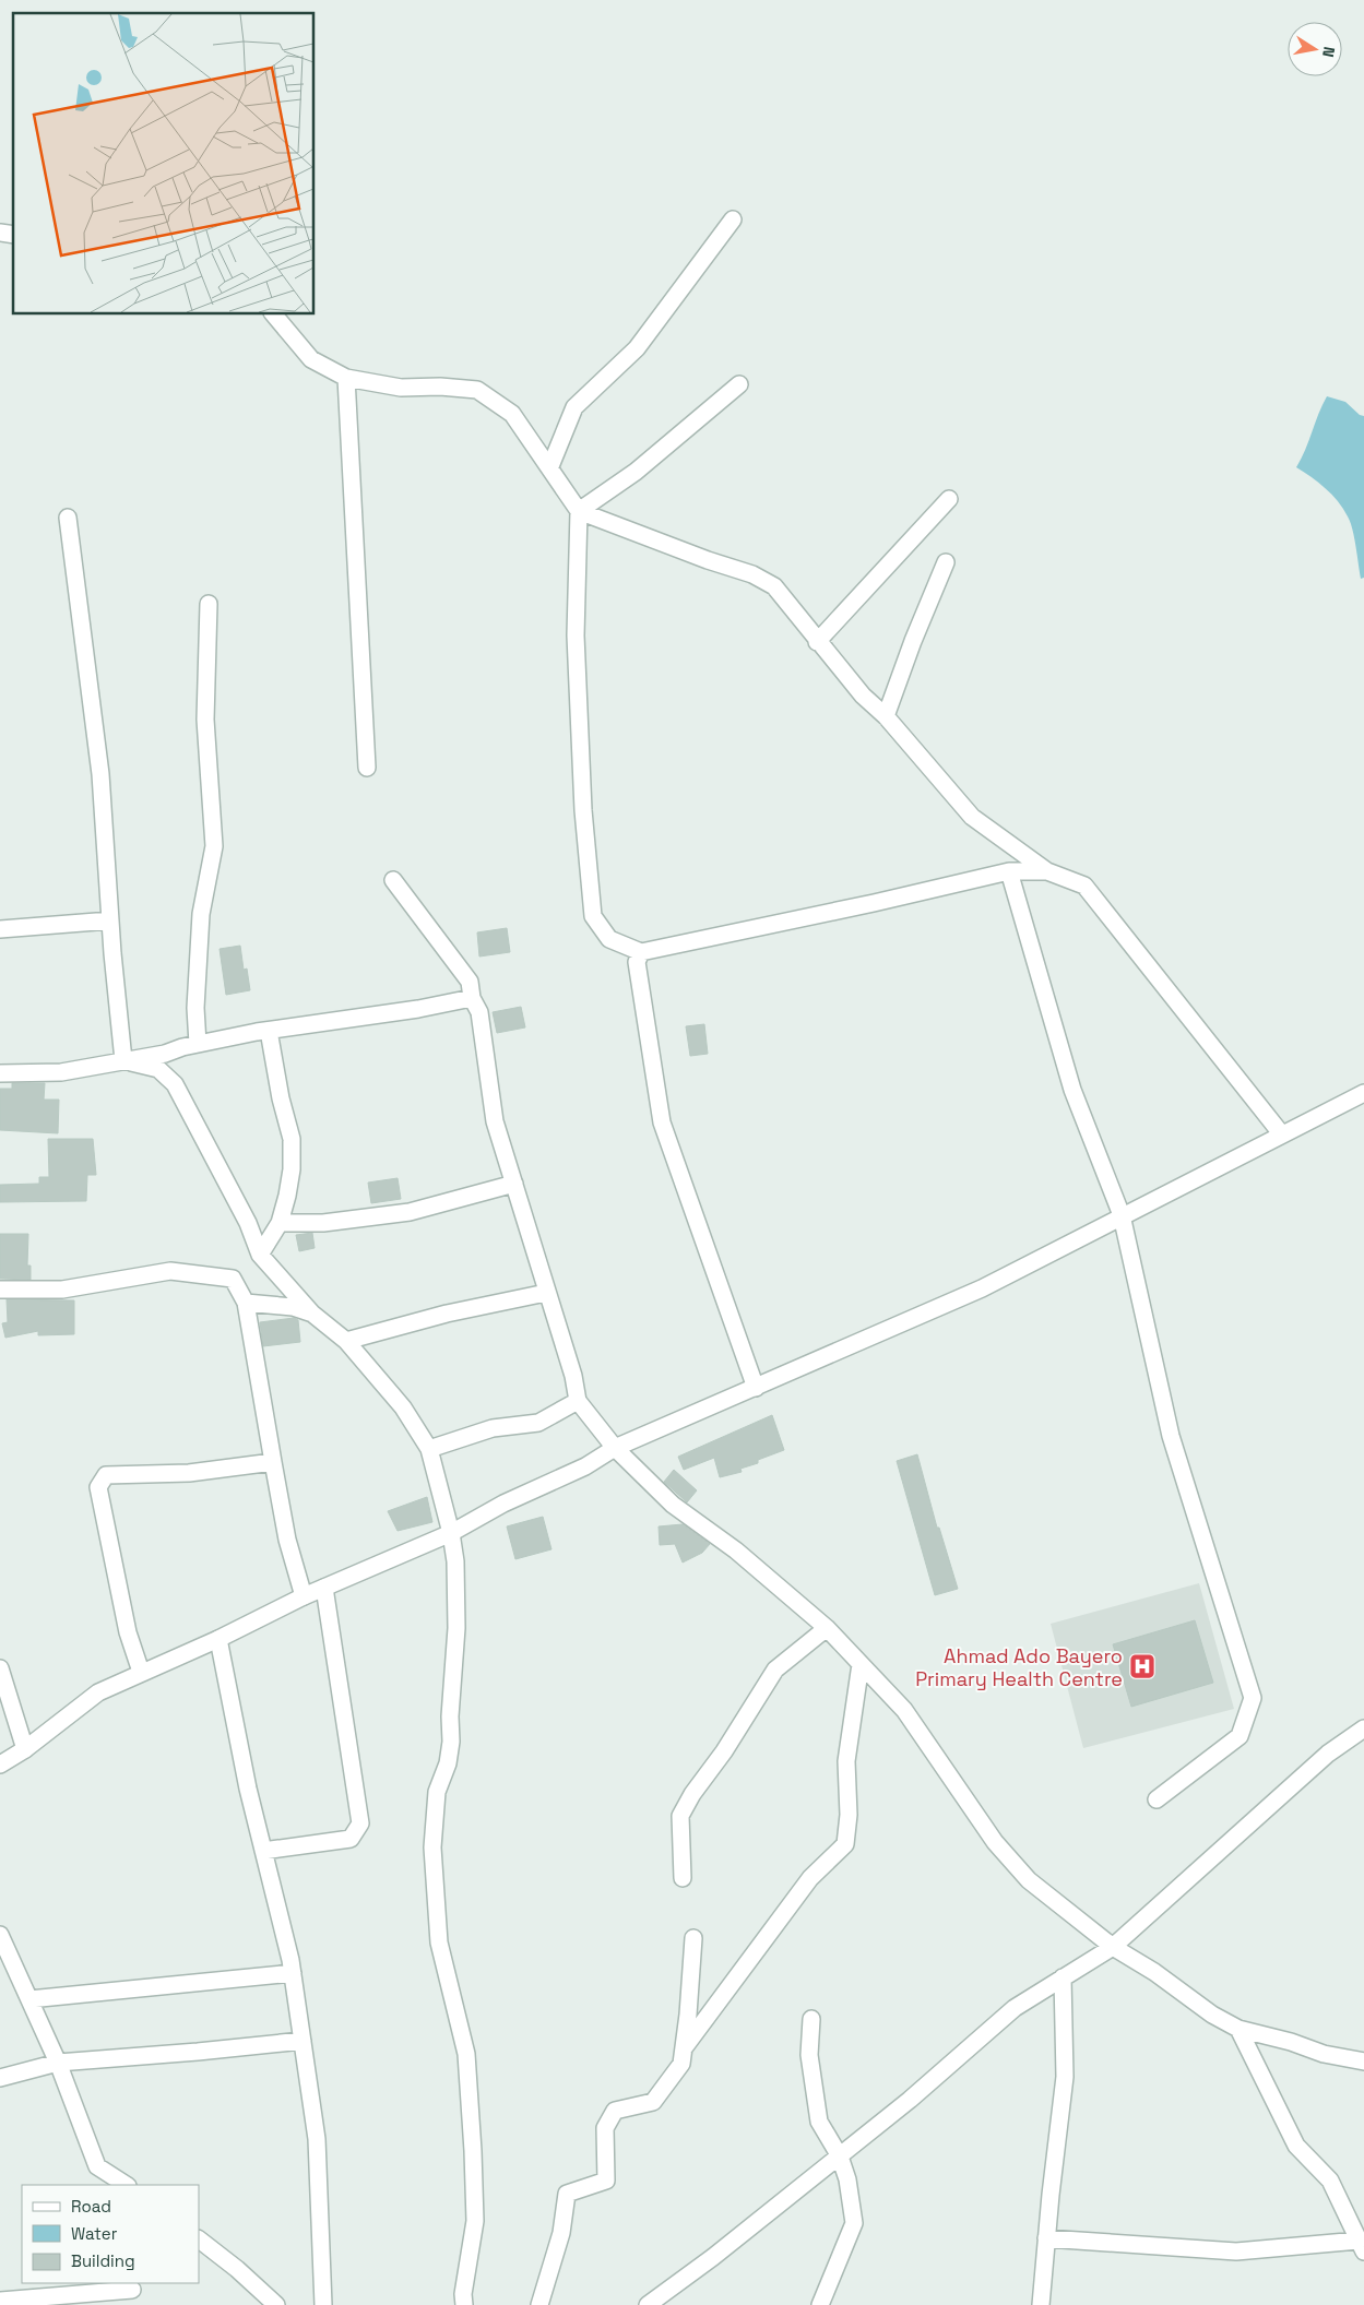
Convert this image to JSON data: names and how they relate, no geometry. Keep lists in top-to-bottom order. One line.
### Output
{"places":{"hospital":["Ahmad Ado Bayero Primary Health Centre"]},"legend":["Road","Water","Building"],"north":"right"}
